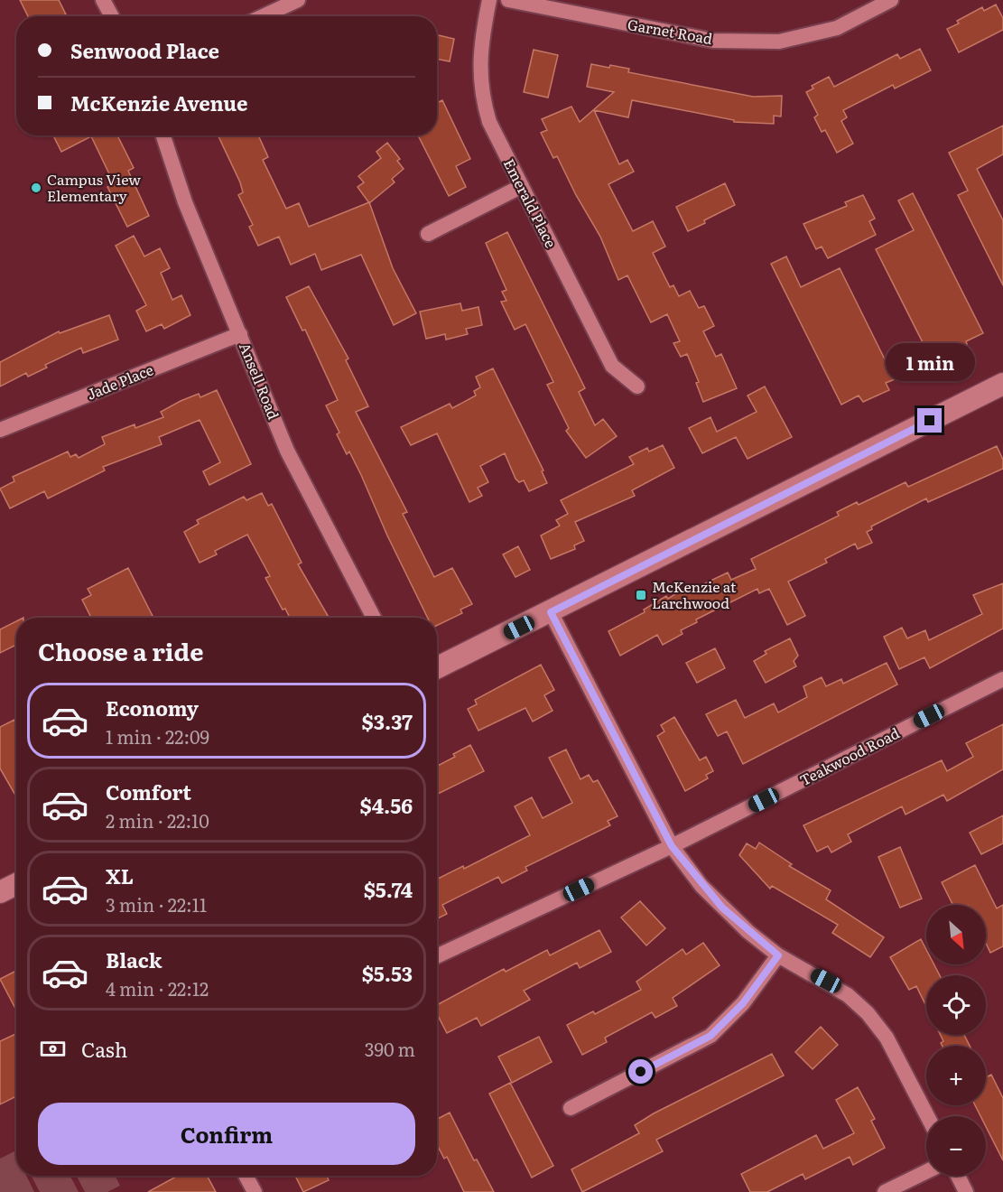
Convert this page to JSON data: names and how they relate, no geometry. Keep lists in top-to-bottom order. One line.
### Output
{"streets":{"street":["Garnet Road","Emerald Place","Ansell Road","Jade Place","Teakwood Road"]},"crossings":[["Ansell Road","Jade Place"]],"places":{"other":["Campus View Elementary"],"transit":["McKenzie at Larchwood"]},"north":"bottom right","page":{"banner":["Senwood Place","McKenzie Avenue"],"bubble":"1 min","heading":"Choose a ride","list":[{"name":"Economy","note":"1 min · 22:09","value":"$3.37"},{"name":"Comfort","note":"2 min · 22:10","value":"$4.56"},{"name":"XL","note":"3 min · 22:11","value":"$5.74"},{"name":"Black","note":"4 min · 22:12","value":"$5.53"}],"map_buttons":["+","−"],"pay":["Cash","390 m"],"buttons":"Confirm"}}
